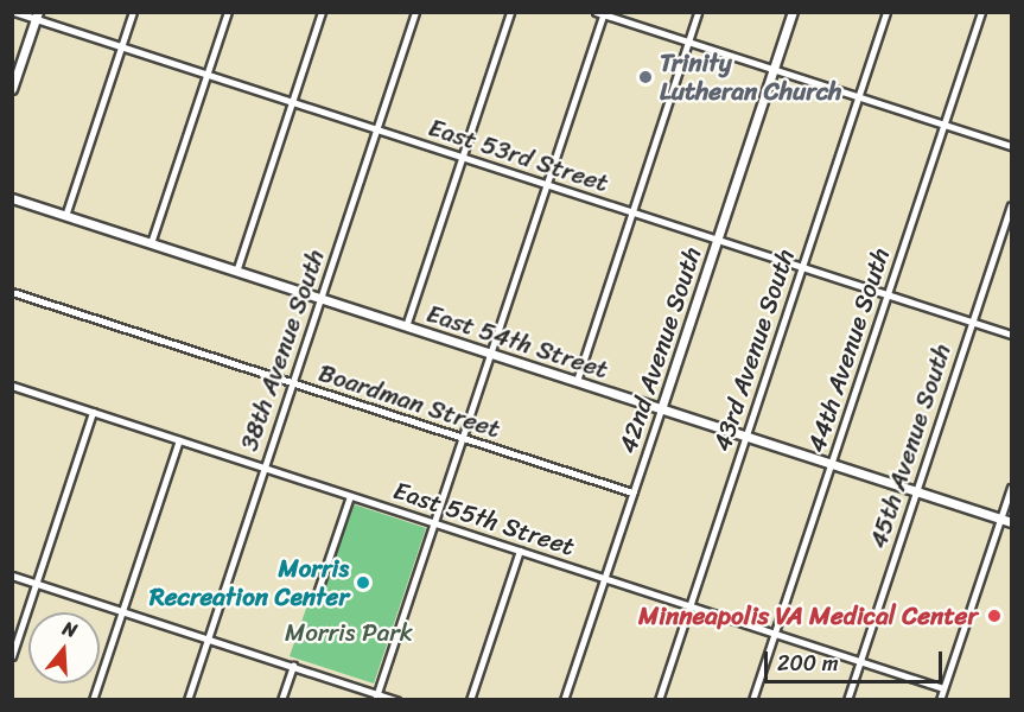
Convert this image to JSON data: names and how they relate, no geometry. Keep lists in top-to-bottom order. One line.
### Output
{"streets":{"street":["East 53rd Street","East 54th Street","38th Avenue South","42nd Avenue South","43rd Avenue South","44th Avenue South","Boardman Street","45th Avenue South","East 55th Street"]},"crossings":[["East 53rd Street","38th Avenue South"],["East 53rd Street","42nd Avenue South"],["East 53rd Street","43rd Avenue South"],["East 53rd Street","44th Avenue South"],["East 53rd Street","45th Avenue South"],["East 54th Street","38th Avenue South"],["East 54th Street","42nd Avenue South"],["East 54th Street","43rd Avenue South"],["East 54th Street","44th Avenue South"],["East 54th Street","45th Avenue South"],["38th Avenue South","Boardman Street"],["38th Avenue South","East 55th Street"],["42nd Avenue South","Boardman Street"],["42nd Avenue South","East 55th Street"],["43rd Avenue South","East 55th Street"],["44th Avenue South","East 55th Street"],["45th Avenue South","East 55th Street"]],"parks":["Morris Park"],"places":["Trinity Lutheran Church","Morris Recreation Center","Minneapolis VA Medical Center"],"scale_bar":"200 m","north":"top"}
